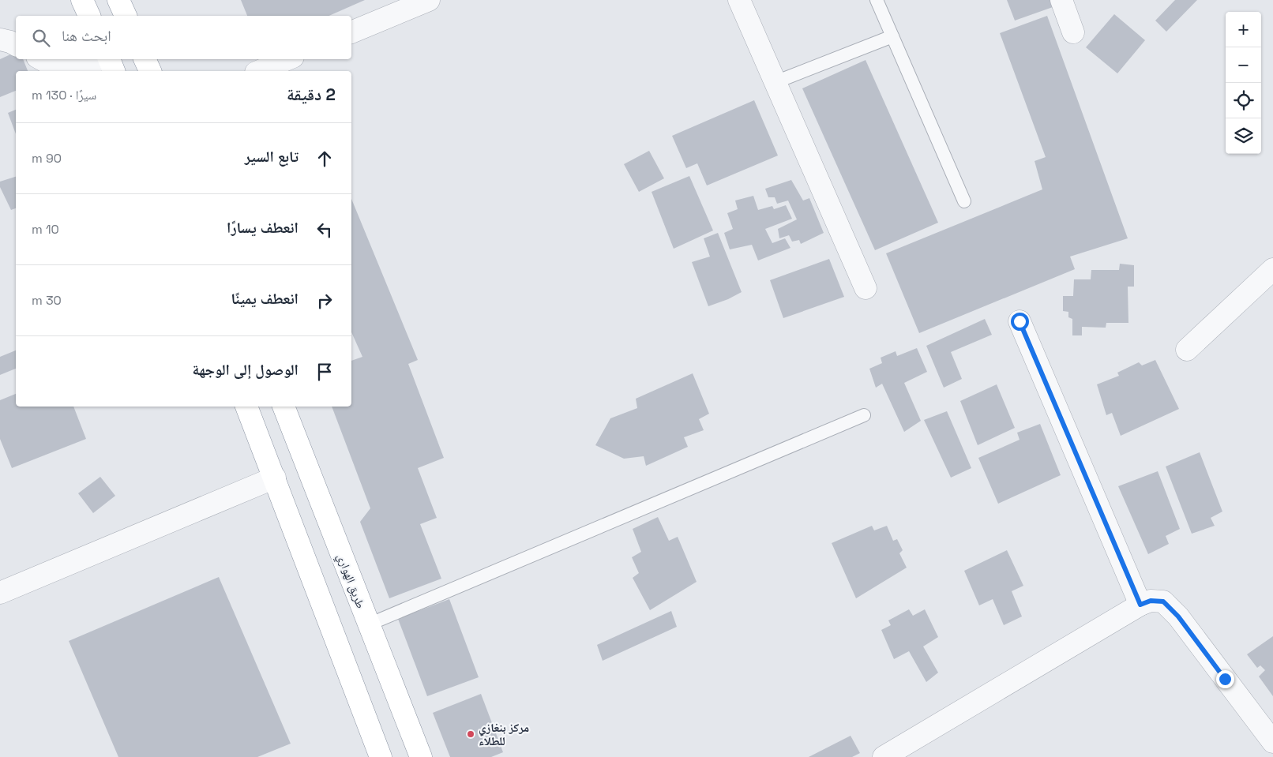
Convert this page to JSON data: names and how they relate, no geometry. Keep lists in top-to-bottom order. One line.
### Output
{"streets":{"highway":["طريق الهواري"]},"places":["مركز بنغازي للطلاء"],"page":{"map_buttons":["+","−"],"search":"ابحث هنا","heading":["2 دقيقة","سيرًا · 130 m"],"list":[["تابع السير","90 m"],["انعطف يسارًا","10 m"],["انعطف يمينًا","30 m"],"الوصول إلى الوجهة"]}}
